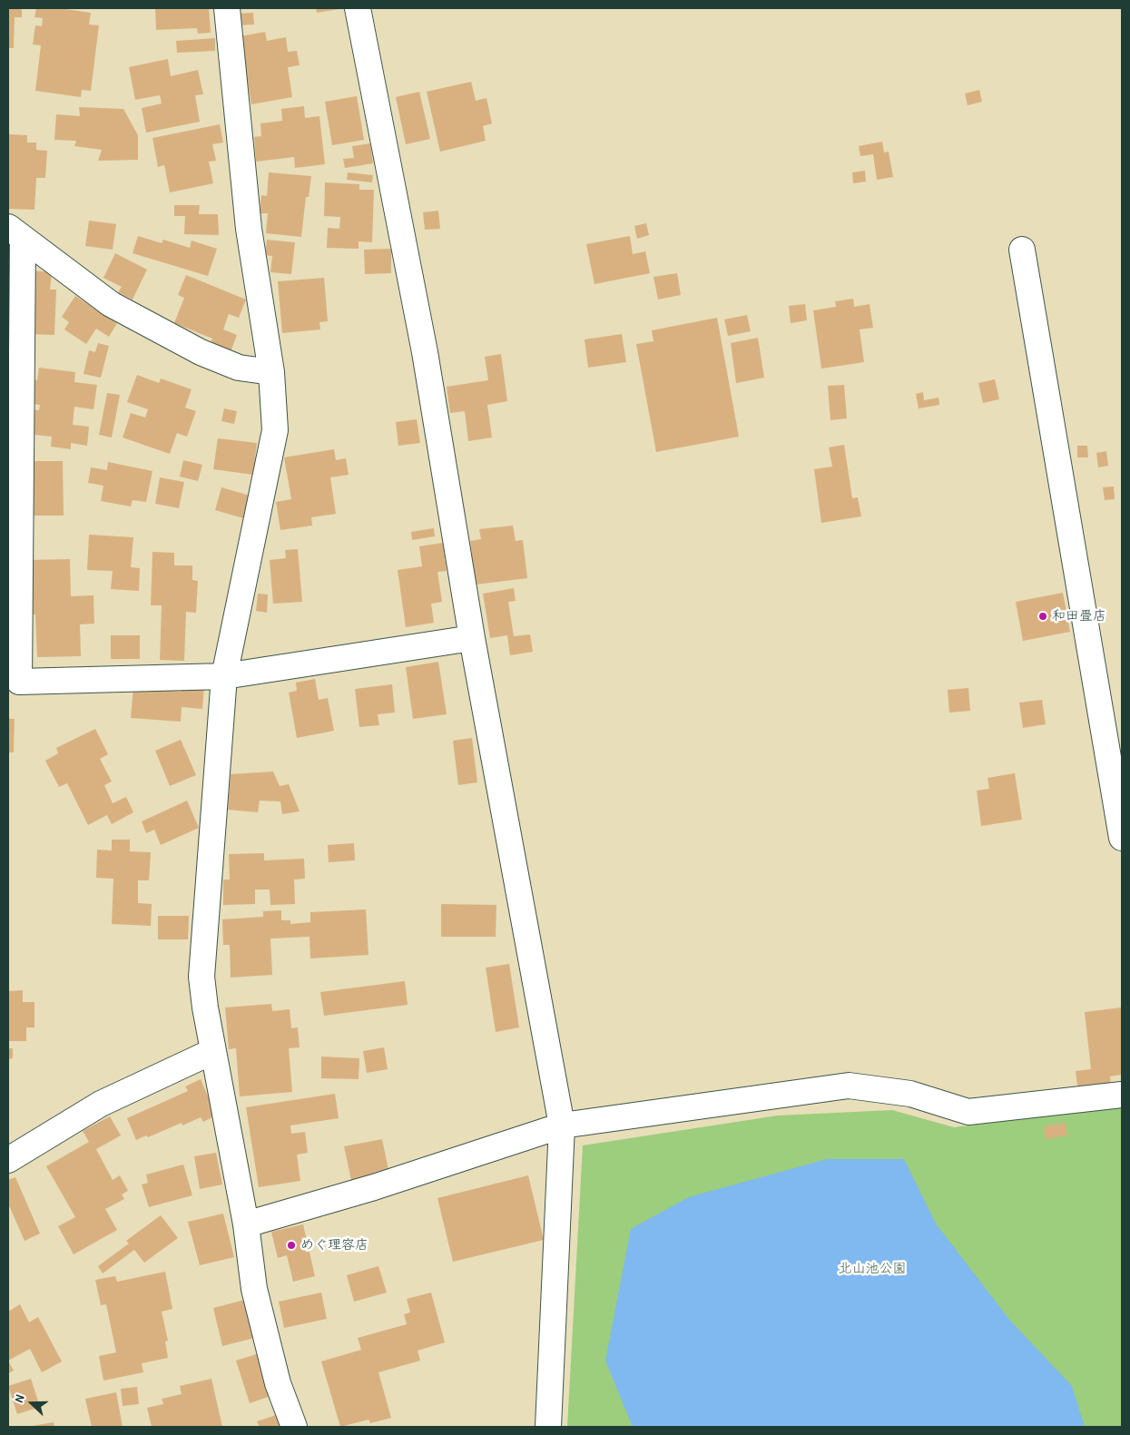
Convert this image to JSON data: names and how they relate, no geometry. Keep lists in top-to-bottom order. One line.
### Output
{"parks":["北山池公園"],"places":["和田畳店","めぐ理容店"],"north":"left"}
